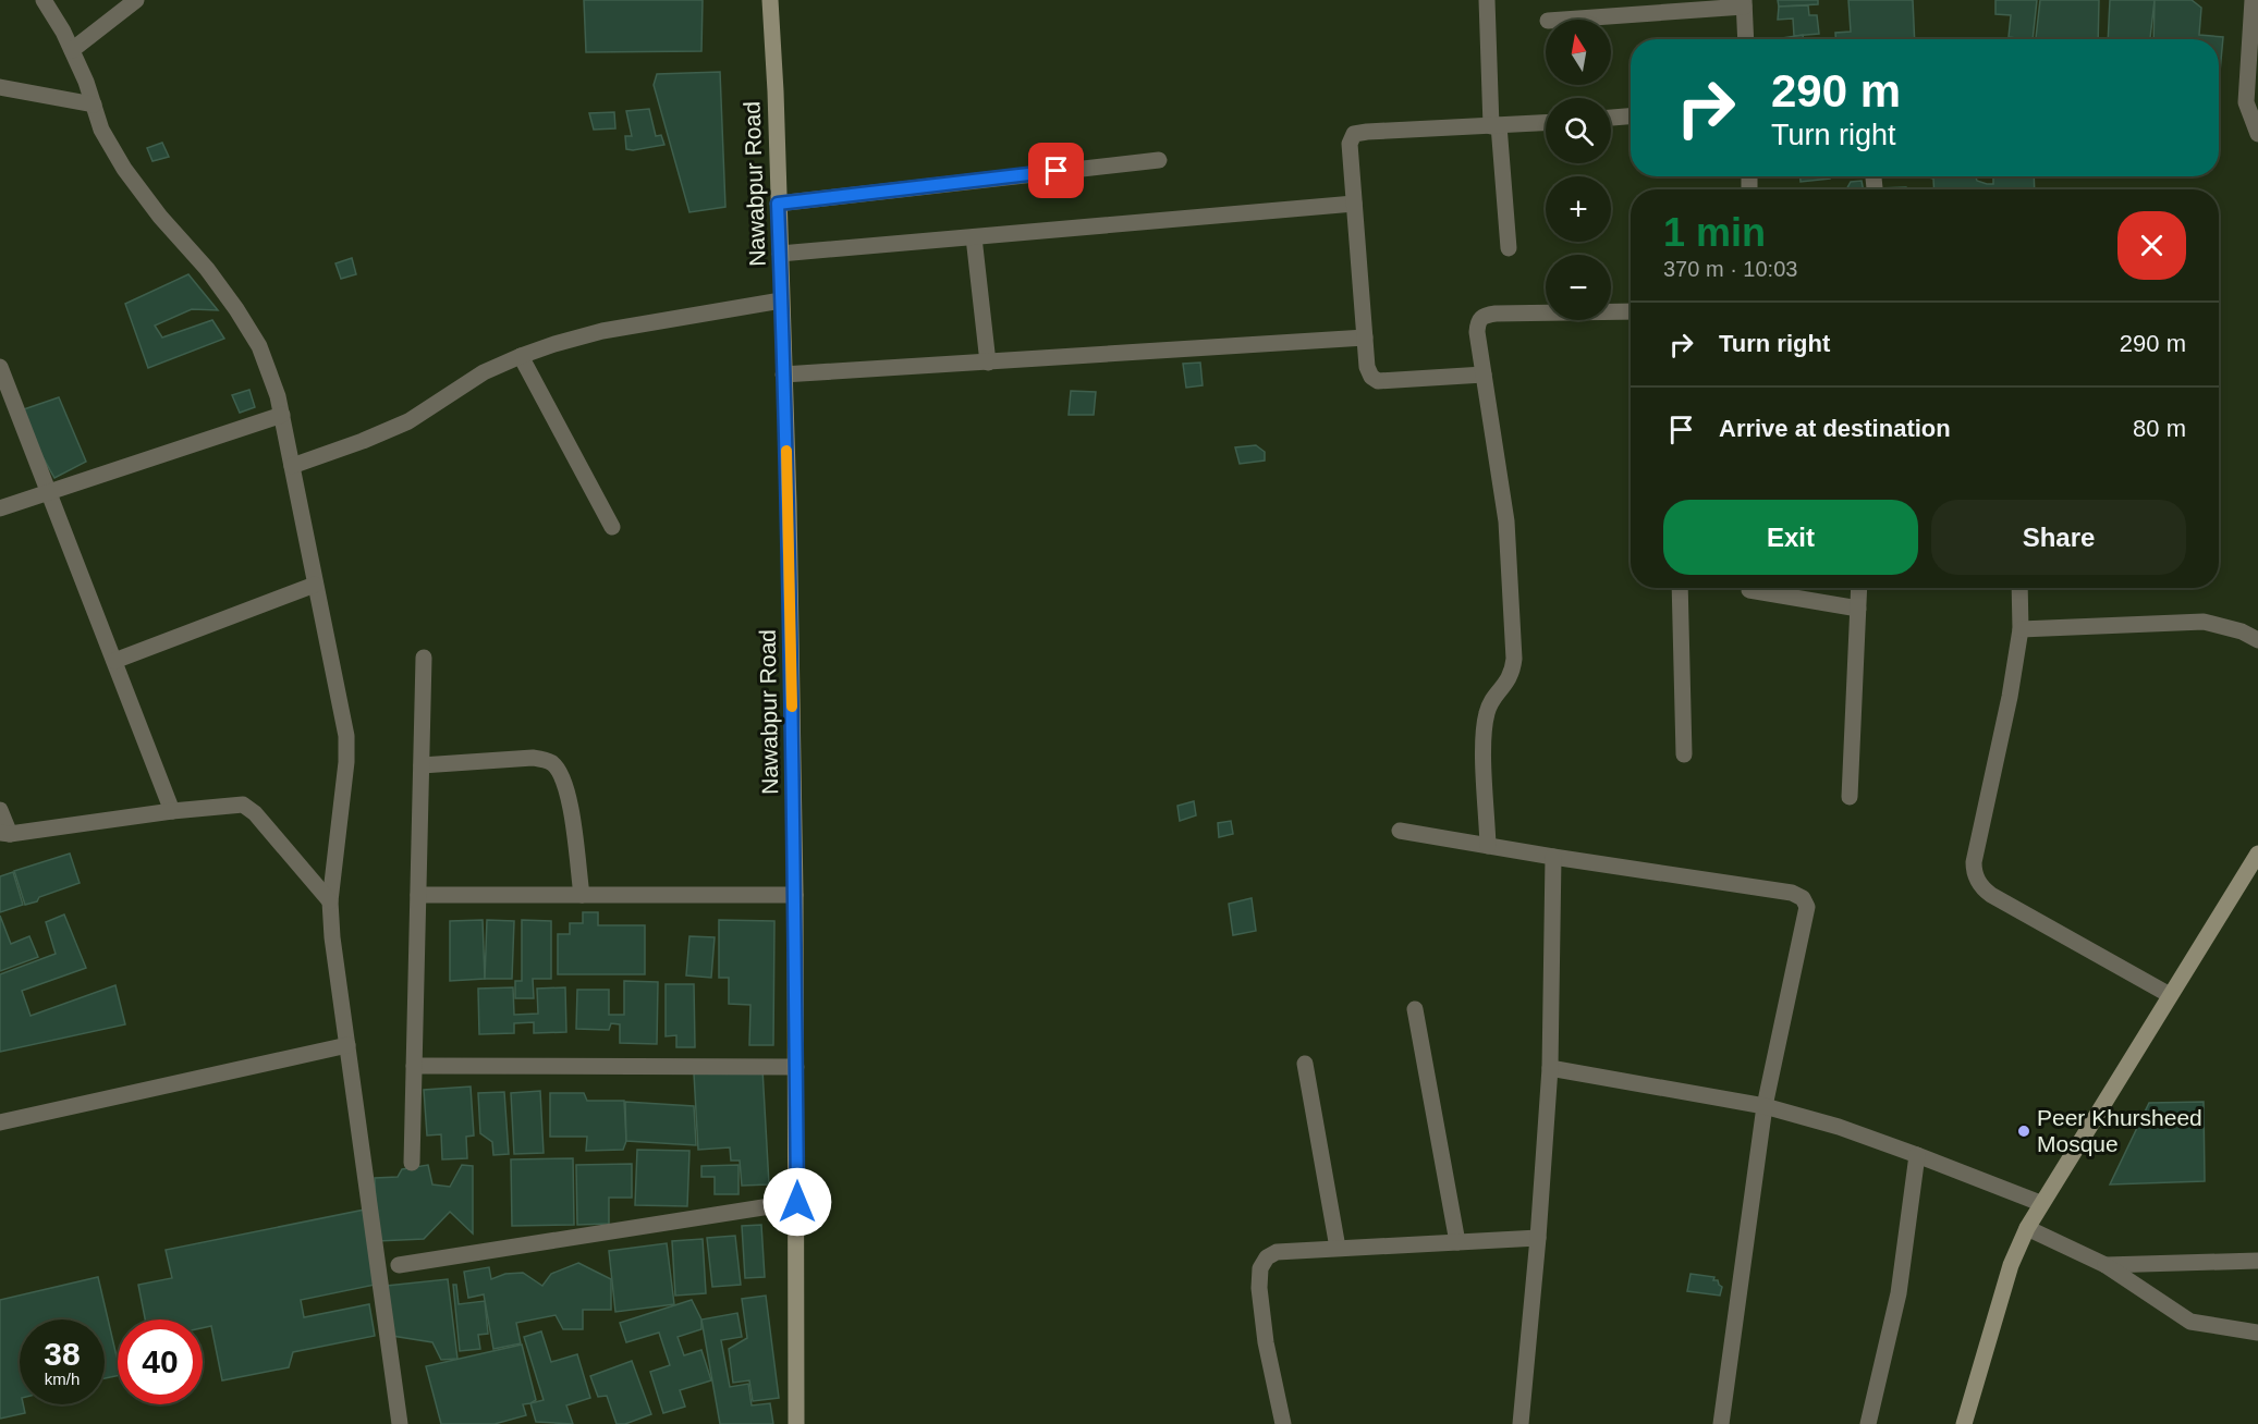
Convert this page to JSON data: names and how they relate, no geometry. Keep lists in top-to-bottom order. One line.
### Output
{"streets":{"street":["Nawabpur Road"]},"places":["Peer Khursheed Mosque"],"north":"top","page":{"map_buttons":["+","−"],"turn":["290 m","Turn right"],"heading":["1 min","370 m · 10:03"],"list":[{"name":"Turn right","value":"290 m"},{"name":"Arrive at destination","value":"80 m"}],"buttons":["Exit","Share"],"speed":"38 km/h","limit":"40"}}
